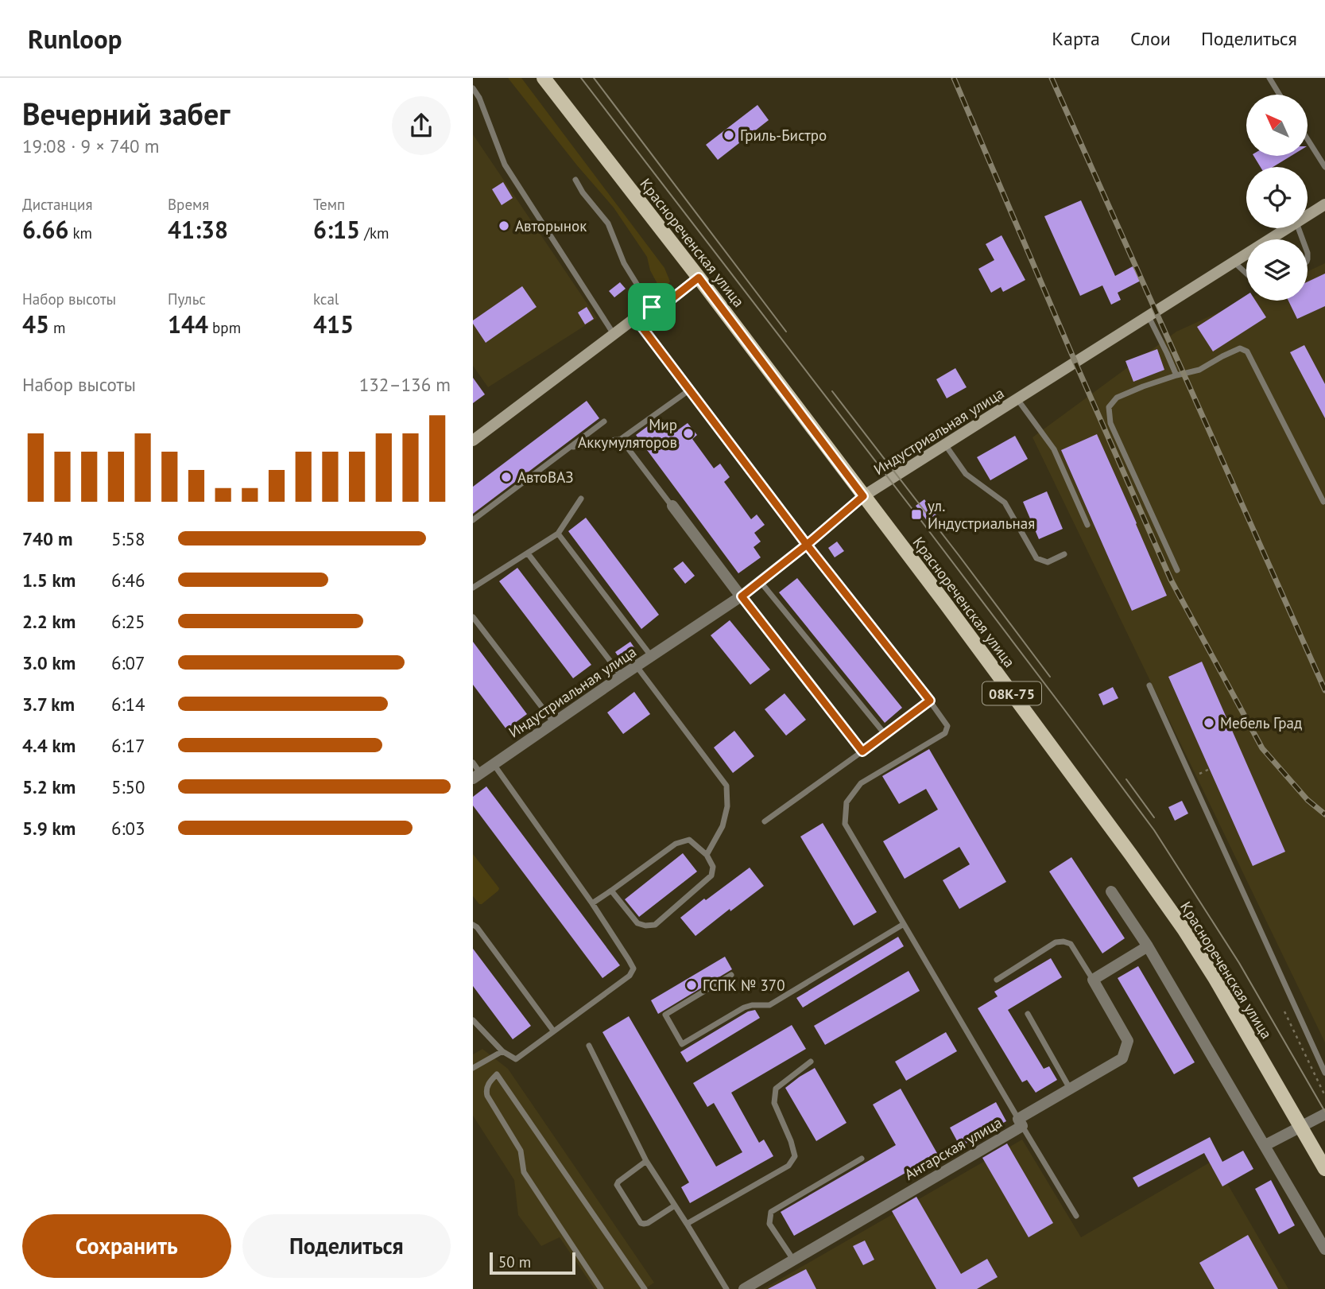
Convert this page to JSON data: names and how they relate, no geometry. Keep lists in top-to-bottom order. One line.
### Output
{"streets":{"main road":["Краснореченская улица","08К-75"],"street":["Индустриальная улица","Ангарская улица"]},"crossings":[["Краснореченская улица","Индустриальная улица"]],"places":{"other":["Гриль-Бистро","Авторынок","Мир Аккумуляторов","АвтоВАЗ","Мебель Град","ГСПК № 370"],"transit":["ул. Индустриальная"]},"scale_bar":"50 m","north":"top left","page":{"header":"Runloop","nav":["Карта","Слои","Поделиться"],"heading":["Вечерний забег","19:08 · 9 × 740 m"],"stats":[["Дистанция","6.66 km"],["Время","41:38"],["Темп","6:15 /km"],["Набор высоты","45 m"],["Пульс","144 bpm"],["kcal","415"]],"chart":["Набор высоты","132–136 m"],"list":[{"name":"740 m","note":"5:58"},{"name":"1.5 km","note":"6:46"},{"name":"2.2 km","note":"6:25"},{"name":"3.0 km","note":"6:07"},{"name":"3.7 km","note":"6:14"},{"name":"4.4 km","note":"6:17"},{"name":"5.2 km","note":"5:50"},{"name":"5.9 km","note":"6:03"}],"buttons":["Сохранить","Поделиться"],"scale":"50 m"}}
